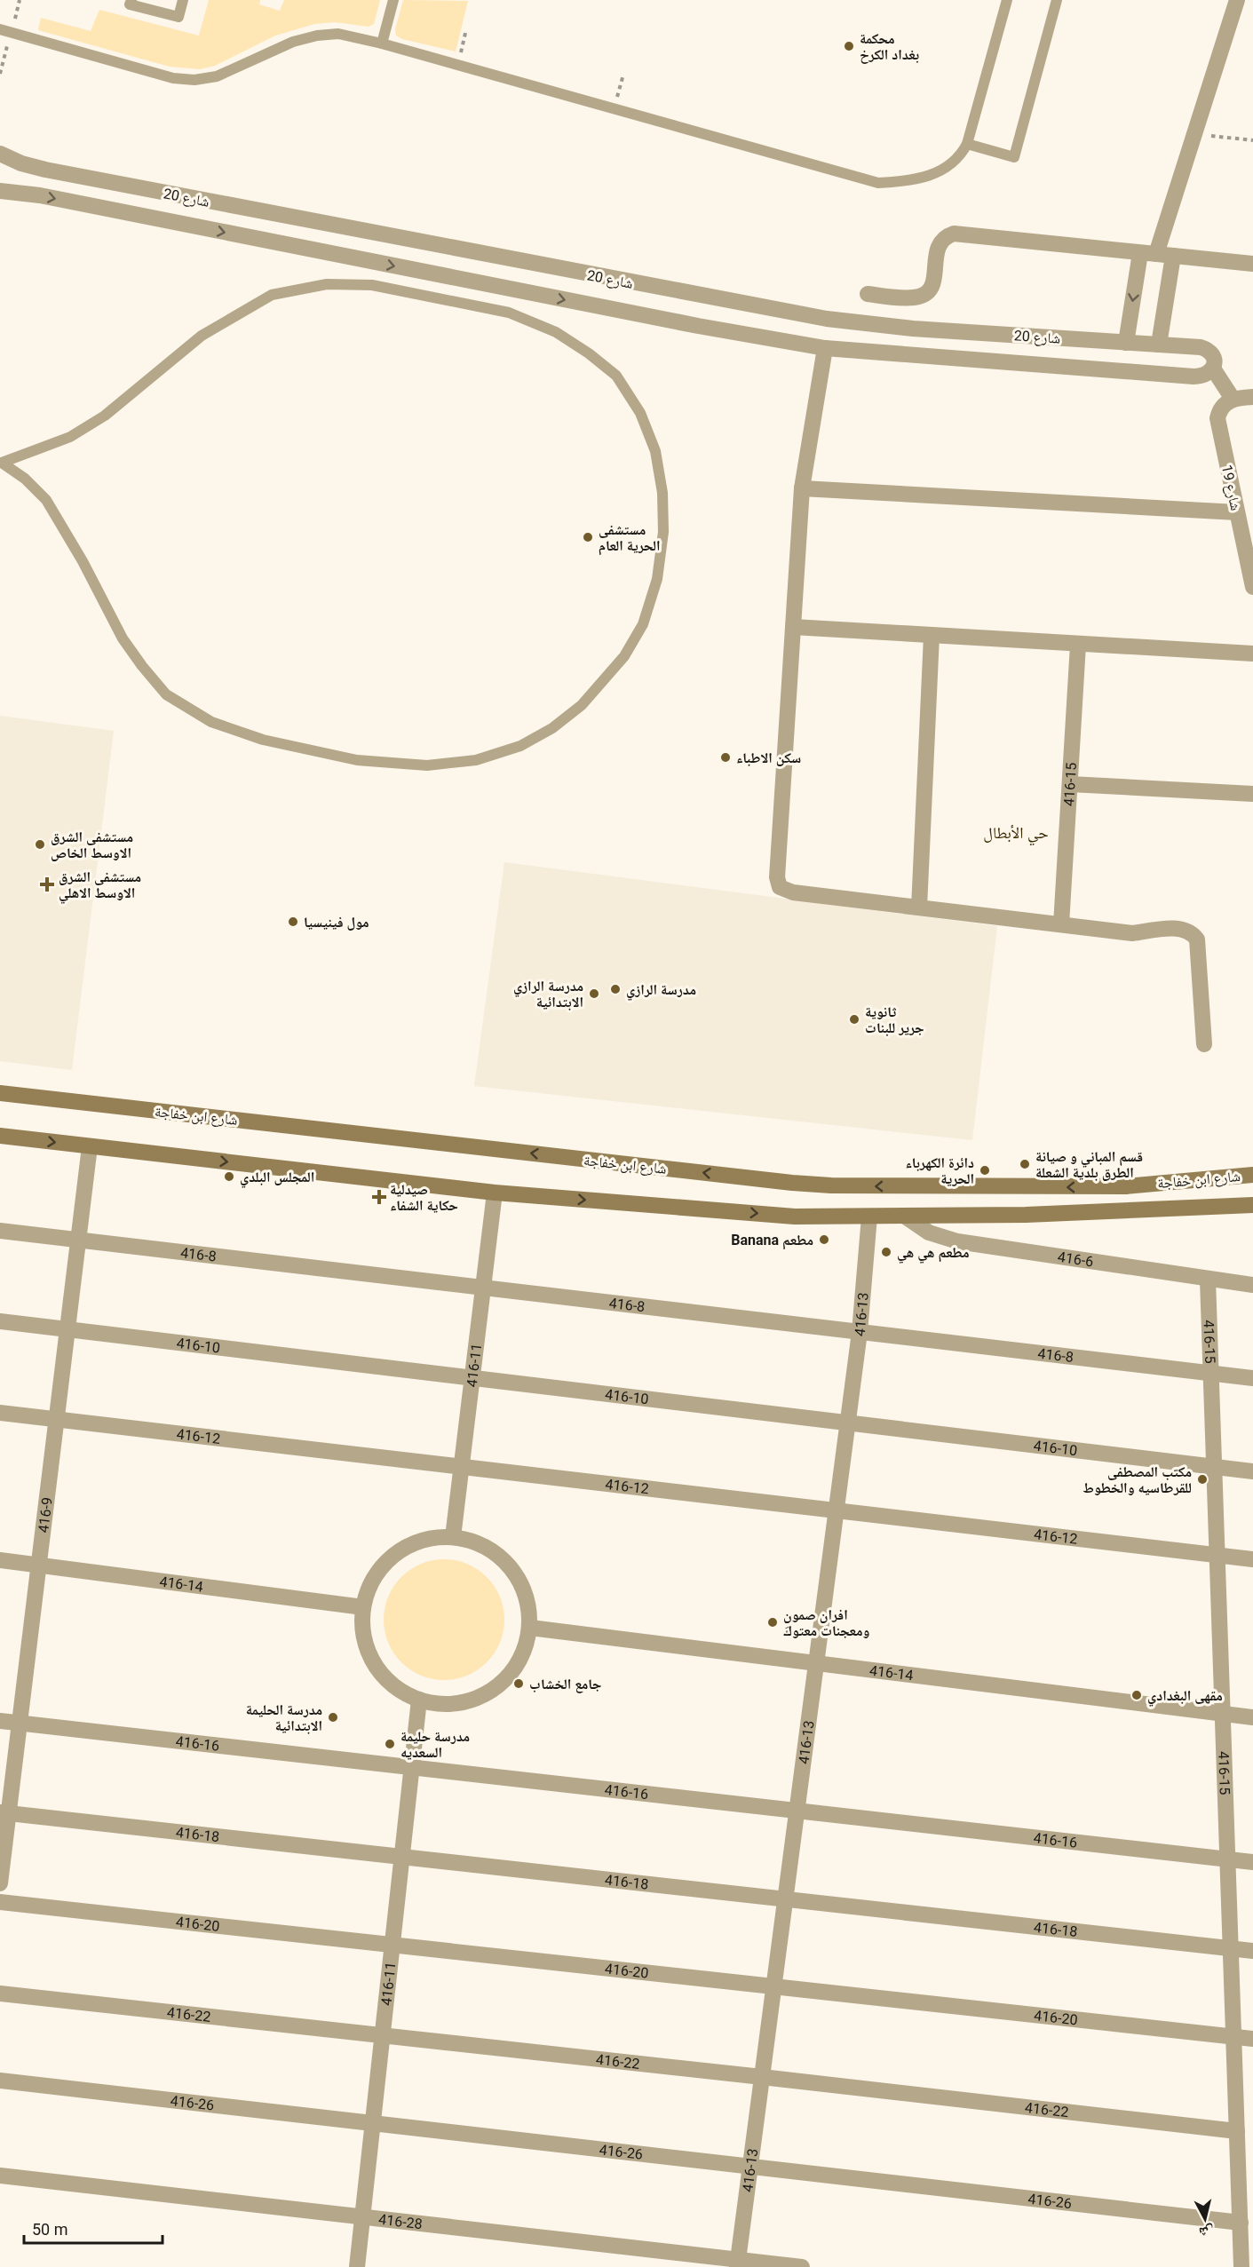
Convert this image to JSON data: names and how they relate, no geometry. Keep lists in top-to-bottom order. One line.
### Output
{"streets":{"street":["شارع 20","شارع 19","416-15","شارع ابن خفاجة","416-8","416-6","416-13","416-10","416-11","416-12","416-9","416-14","416-16","416-18","416-20","416-22","416-26","416-28"]},"crossings":[["شارع 20","شارع 19"],["416-15","416-8"],["416-15","416-6"],["416-15","416-10"],["416-15","416-12"],["416-15","416-14"],["416-15","416-16"],["416-15","416-18"],["416-15","416-20"],["416-15","416-22"],["416-15","416-26"],["شارع ابن خفاجة","416-6"],["شارع ابن خفاجة","416-13"],["شارع ابن خفاجة","416-11"],["شارع ابن خفاجة","416-9"],["416-8","416-13"],["416-8","416-11"],["416-8","416-9"],["416-13","416-10"],["416-13","416-12"],["416-13","416-14"],["416-13","416-16"],["416-13","416-18"],["416-13","416-20"],["416-13","416-22"],["416-13","416-26"],["416-13","416-28"],["416-10","416-11"],["416-10","416-9"],["416-11","416-12"],["416-11","416-14"],["416-11","416-16"],["416-11","416-18"],["416-11","416-20"],["416-11","416-22"],["416-11","416-26"],["416-11","416-28"],["416-12","416-9"],["416-9","416-14"],["416-9","416-16"],["416-9","416-18"]],"districts":["حي الأبطال"],"places":{"other":["محكمة بغداد الكرخ","مستشفى الحرية العام","سكن الاطباء","مستشفى الشرق الاوسط الخاص","مول فينيسيا","مدرسة الرازي","مدرسة الرازي الابتدائية","ثانوية جرير للبنات","قسم المباني و صيانة الطرق بلدية الشعلة","دائرة الكهرباء الحرية","المجلس البلدي","Banana مطعم","مطعم هي هي","مكتب المصطفى للقرطاسيه والخطوط","افران صمون ومعجنات معتوكَ","جامع الخشاب","مقهى البغدادي","مدرسة الحليمة الابتدائية","مدرسة حليمة السعديه"],"health":["مستشفى الشرق الاوسط الاهلي","صيدلية حكاية الشفاء"]},"scale_bar":"50 m","north":"bottom"}
